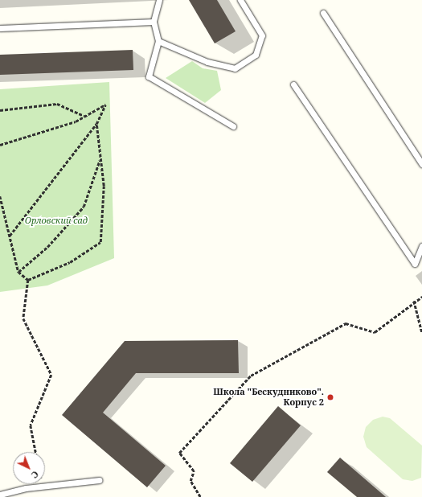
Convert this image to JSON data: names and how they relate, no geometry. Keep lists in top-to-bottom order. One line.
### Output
{"parks":["Орловский сад"],"places":["Школа \"Бескудниково\". Корпус 2"],"north":"bottom right"}
